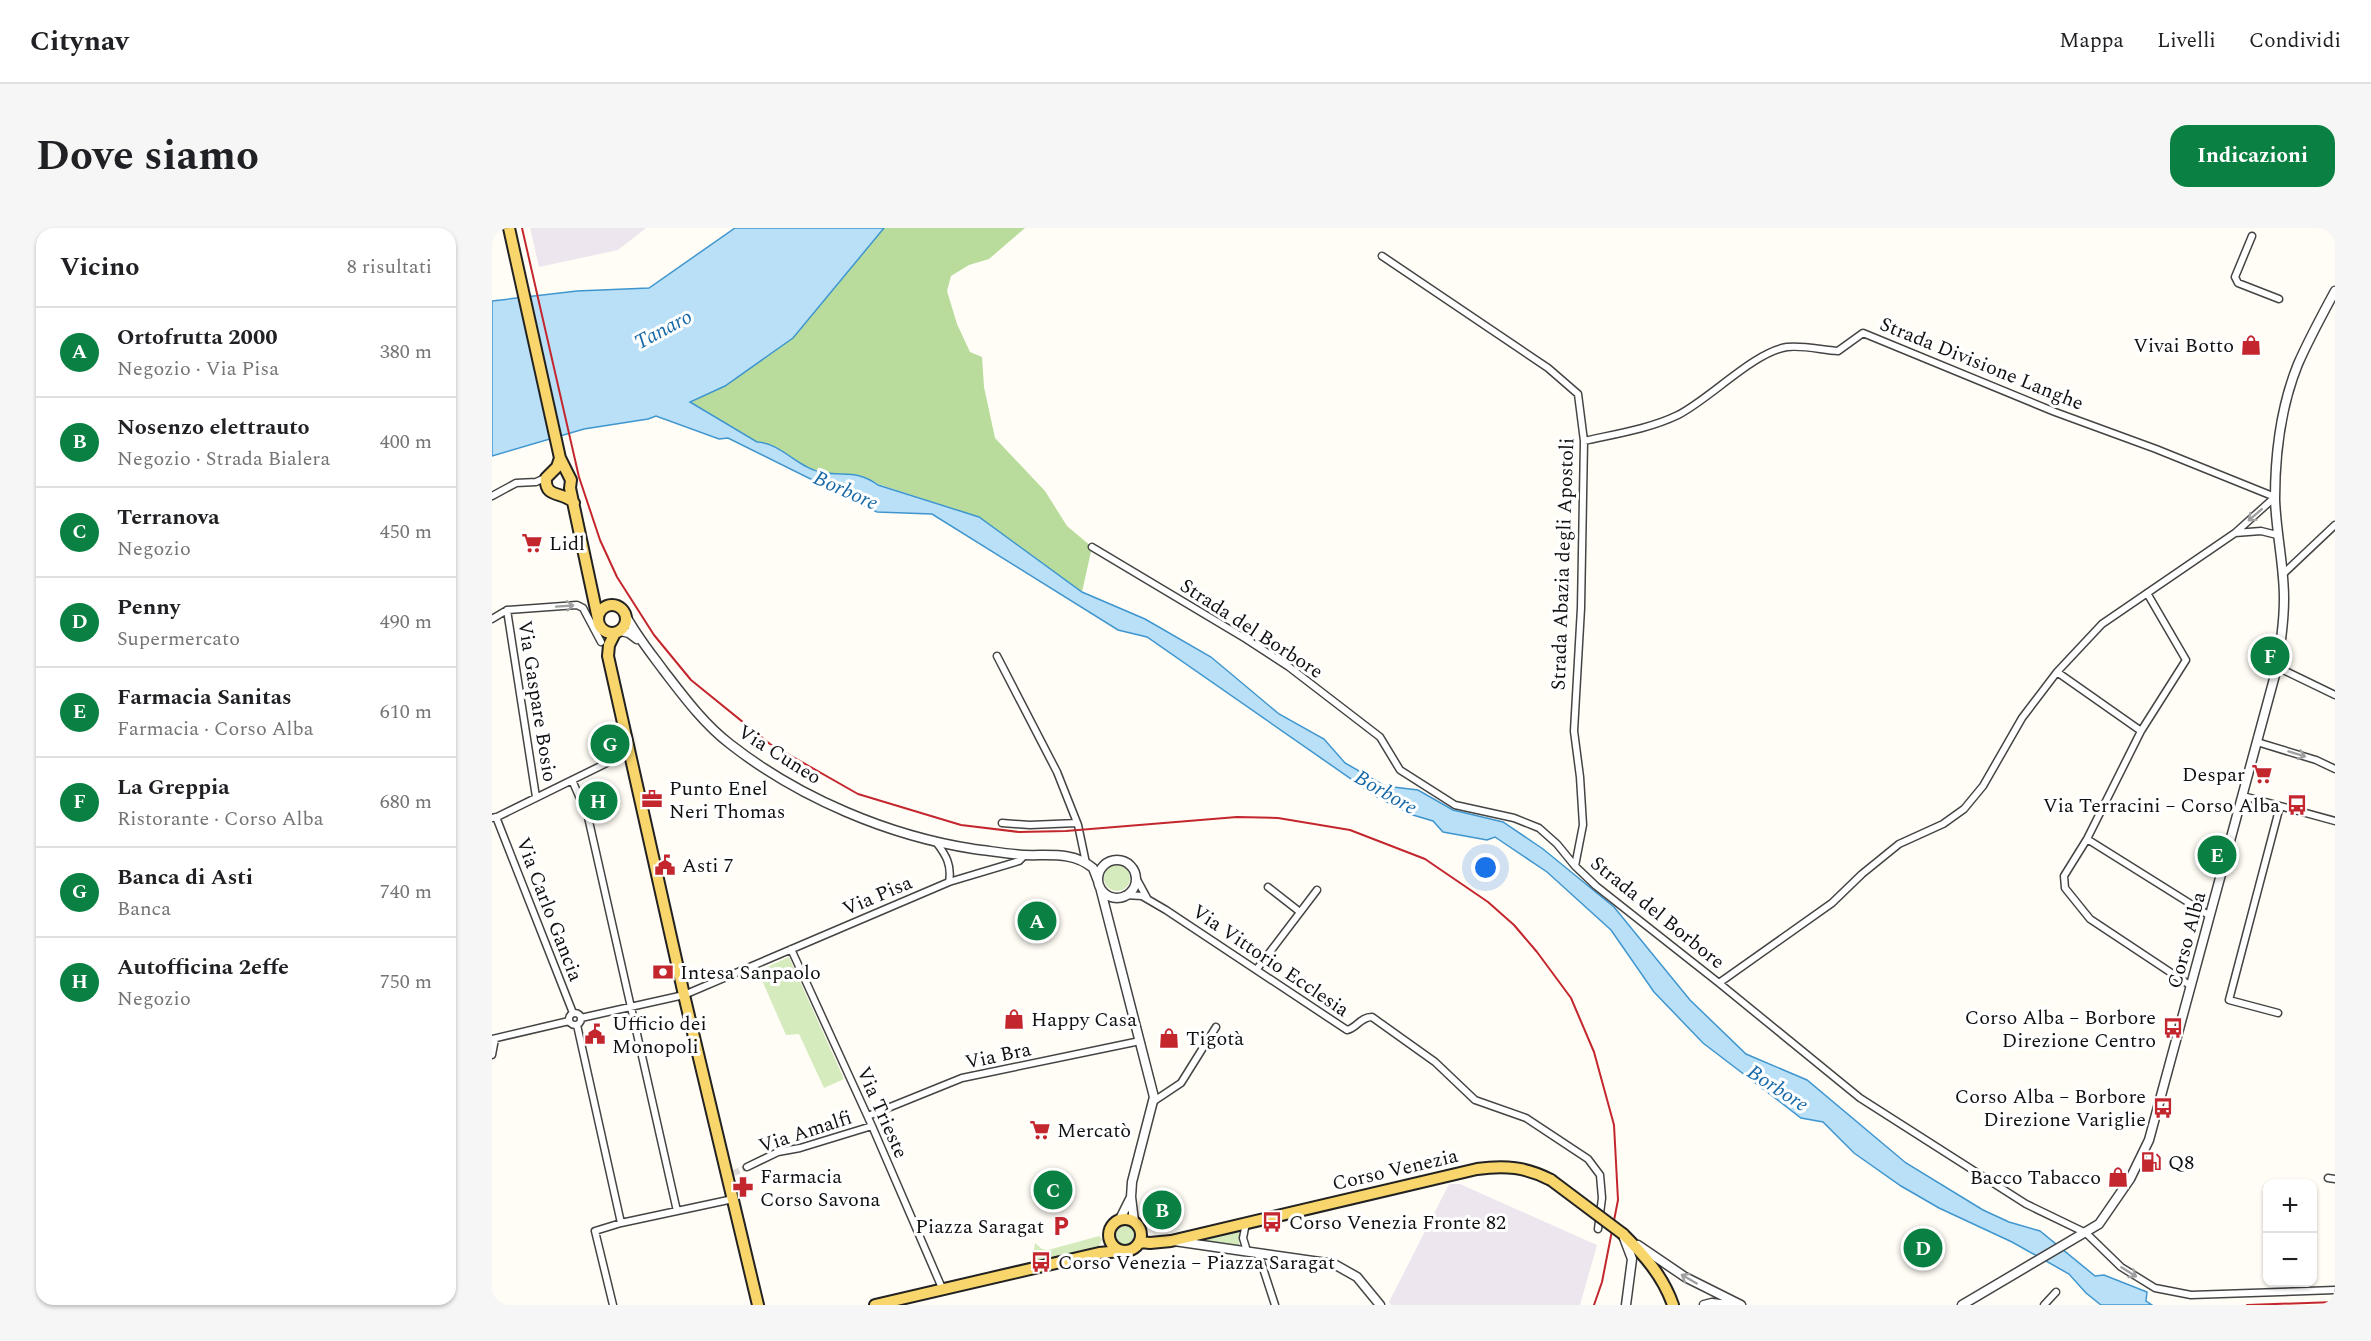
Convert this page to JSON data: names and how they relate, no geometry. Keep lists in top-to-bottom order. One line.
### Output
{"streets":{"main road":["Corso Venezia"],"street":["Strada Divisione Langhe","Strada Abazia degli Apostoli","Strada del Borbore","Via Gaspare Bosio","Via Cuneo","Via Pisa","Via Carlo Gancia","Corso Alba","Via Vittorio Ecclesia","Via Bra","Via Trieste","Via Amalfi"]},"crossings":[["Strada Divisione Langhe","Strada Abazia degli Apostoli"],["Strada Divisione Langhe","Corso Alba"],["Strada Abazia degli Apostoli","Strada del Borbore"],["Strada del Borbore","Corso Alba"],["Via Cuneo","Via Pisa"],["Via Pisa","Via Carlo Gancia"],["Via Pisa","Via Vittorio Ecclesia"],["Via Pisa","Via Trieste"],["Via Bra","Via Trieste"],["Via Trieste","Via Amalfi"]],"water":["Tanaro","Borbore"],"places":{"shop":["Vivai Botto","Happy Casa","Tigotà","Bacco Tabacco"],"supermarket":["Lidl","Despar","Mercatò"],"office":["Punto Enel Neri Thomas"],"bus stop":["Via Terracini – Corso Alba","Corso Alba – Borbore Direzione Centro","Corso Alba – Borbore Direzione Variglie","Corso Venezia Fronte 82","Corso Venezia – Piazza Saragat"],"public building":["Asti 7","Ufficio dei Monopoli"],"bank":["Intesa Sanpaolo"],"fuel station":["Q8"],"pharmacy":["Farmacia Corso Savona"],"parking":["Piazza Saragat"]},"page":{"header":"Citynav","nav":["Mappa","Livelli","Condividi"],"title":"Dove siamo","buttons":"Indicazioni","heading":["Vicino","8 risultati"],"list":[{"mark":"A","name":"Ortofrutta 2000","note":"Negozio · Via Pisa","value":"380 m"},{"mark":"B","name":"Nosenzo elettrauto","note":"Negozio · Strada Bialera","value":"400 m"},{"mark":"C","name":"Terranova","note":"Negozio","value":"450 m"},{"mark":"D","name":"Penny","note":"Supermercato","value":"490 m"},{"mark":"E","name":"Farmacia Sanitas","note":"Farmacia · Corso Alba","value":"610 m"},{"mark":"F","name":"La Greppia","note":"Ristorante · Corso Alba","value":"680 m"},{"mark":"G","name":"Banca di Asti","note":"Banca","value":"740 m"},{"mark":"H","name":"Autofficina 2effe","note":"Negozio","value":"750 m"}],"pins":["F","G","H","E","A","C","B","D"],"map_buttons":["+","−"]}}
